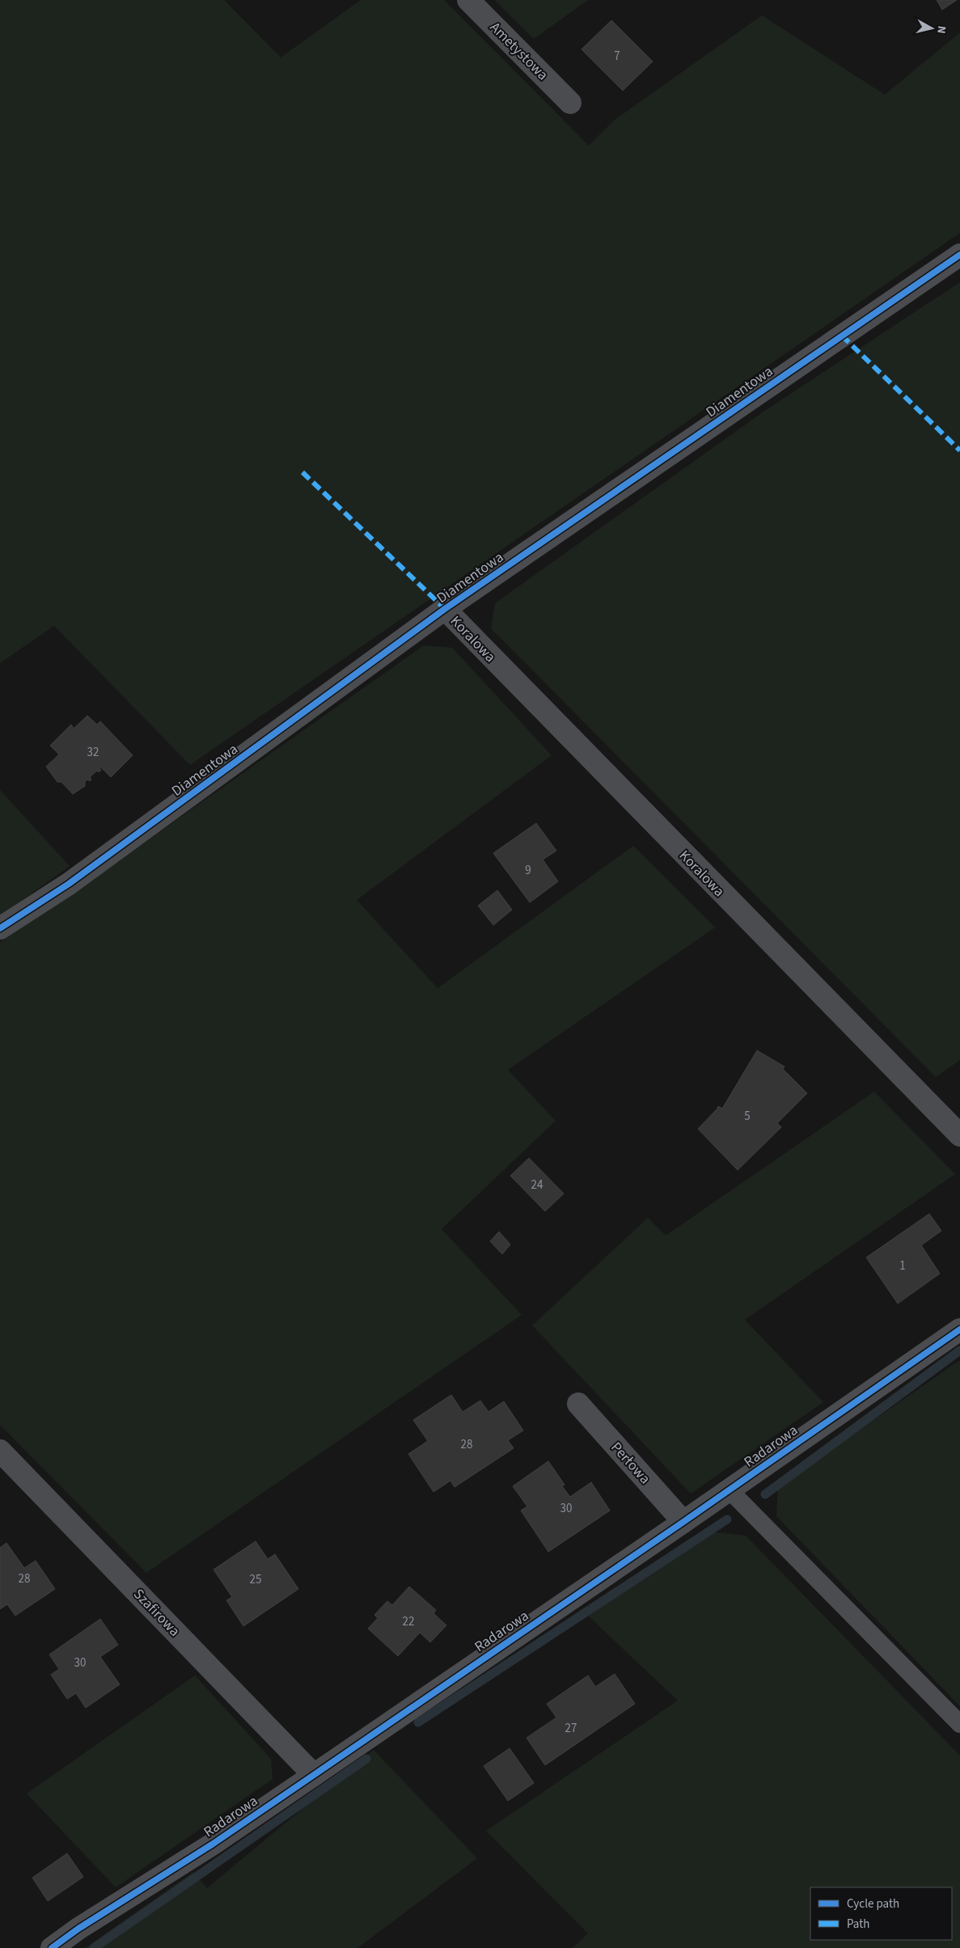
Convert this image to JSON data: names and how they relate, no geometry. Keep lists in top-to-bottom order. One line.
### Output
{"streets":{"street":["Ametystowa","Diamentowa","Koralowa","Radarowa","Perłowa","Szafirowa"]},"crossings":[["Diamentowa","Koralowa"],["Radarowa","Perłowa"],["Radarowa","Szafirowa"]],"house_numbers":["7","32","9","5","24","1","28","30","28","25","22","30","27"],"legend":["Cycle path","Path"],"north":"right"}
